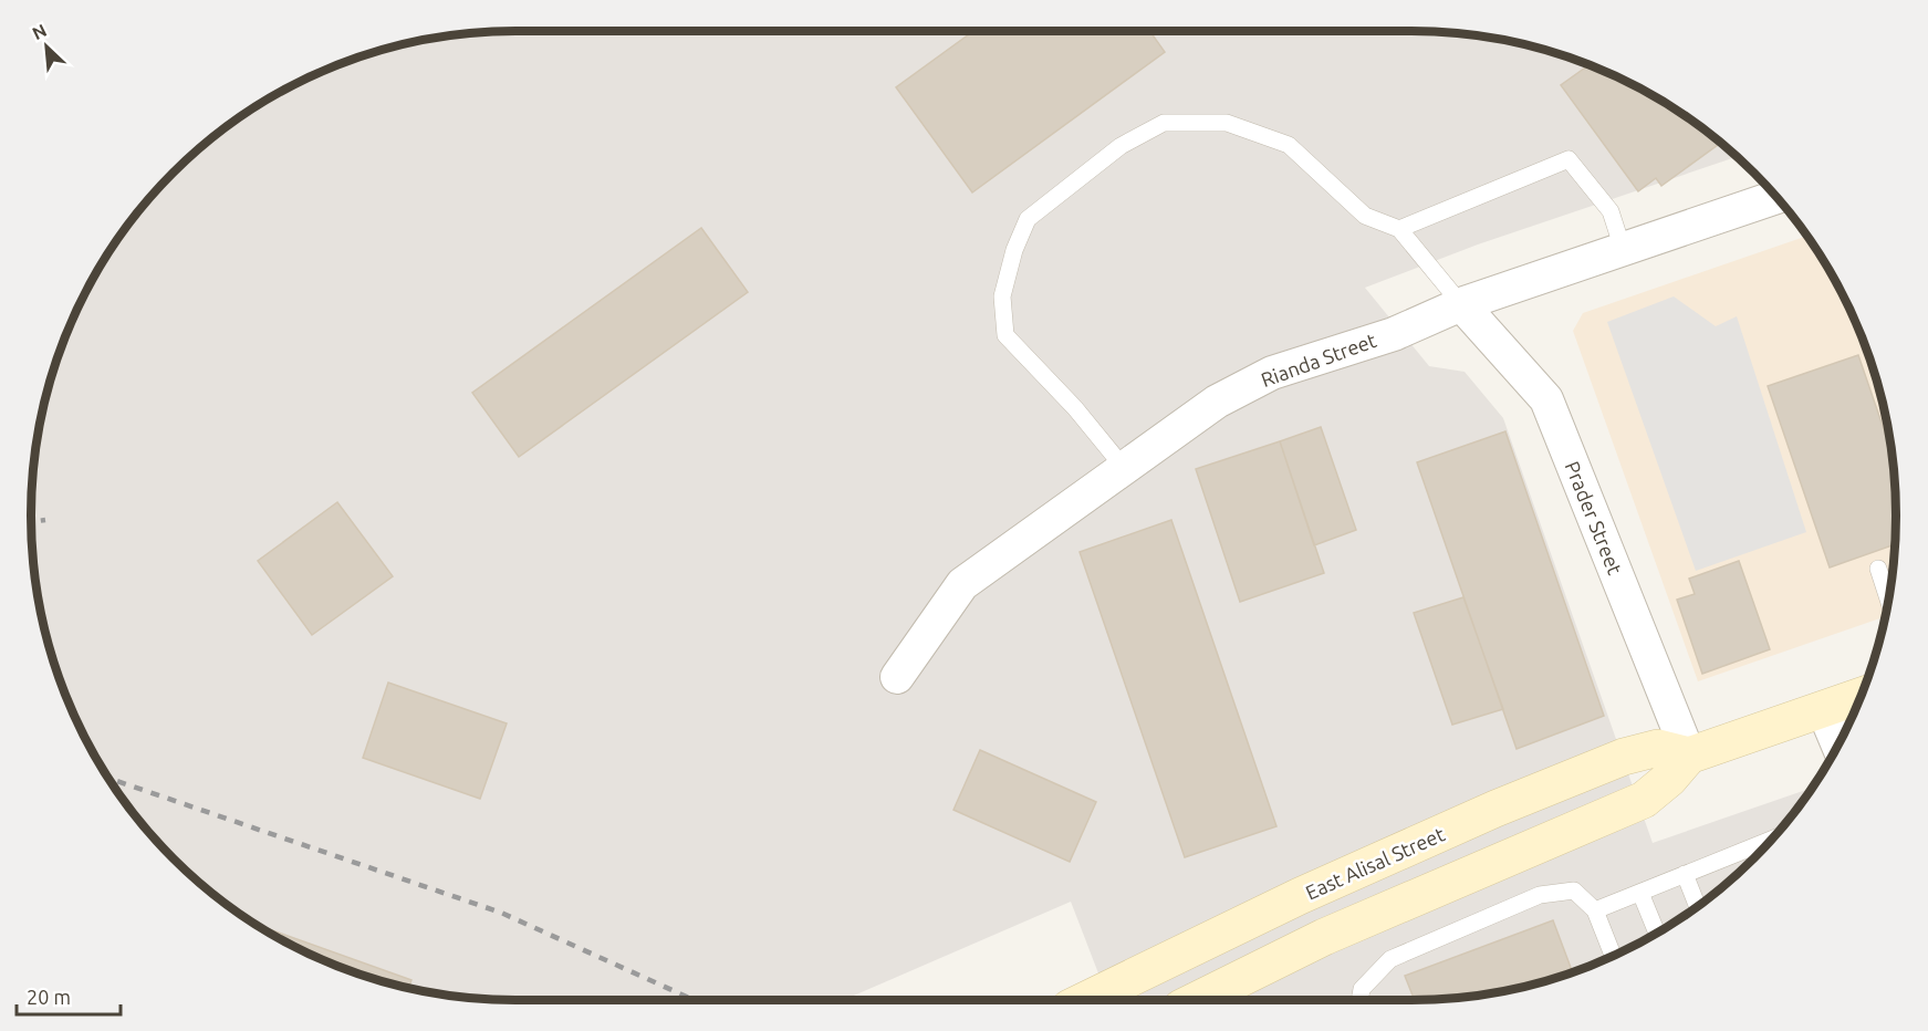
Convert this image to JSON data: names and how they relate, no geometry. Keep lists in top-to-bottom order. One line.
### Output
{"streets":{"main road":["East Alisal Street"],"street":["Rianda Street","Prader Street"]},"crossings":[["Rianda Street","Prader Street"],["Prader Street","East Alisal Street"]],"scale_bar":"20 m","north":"top left"}
